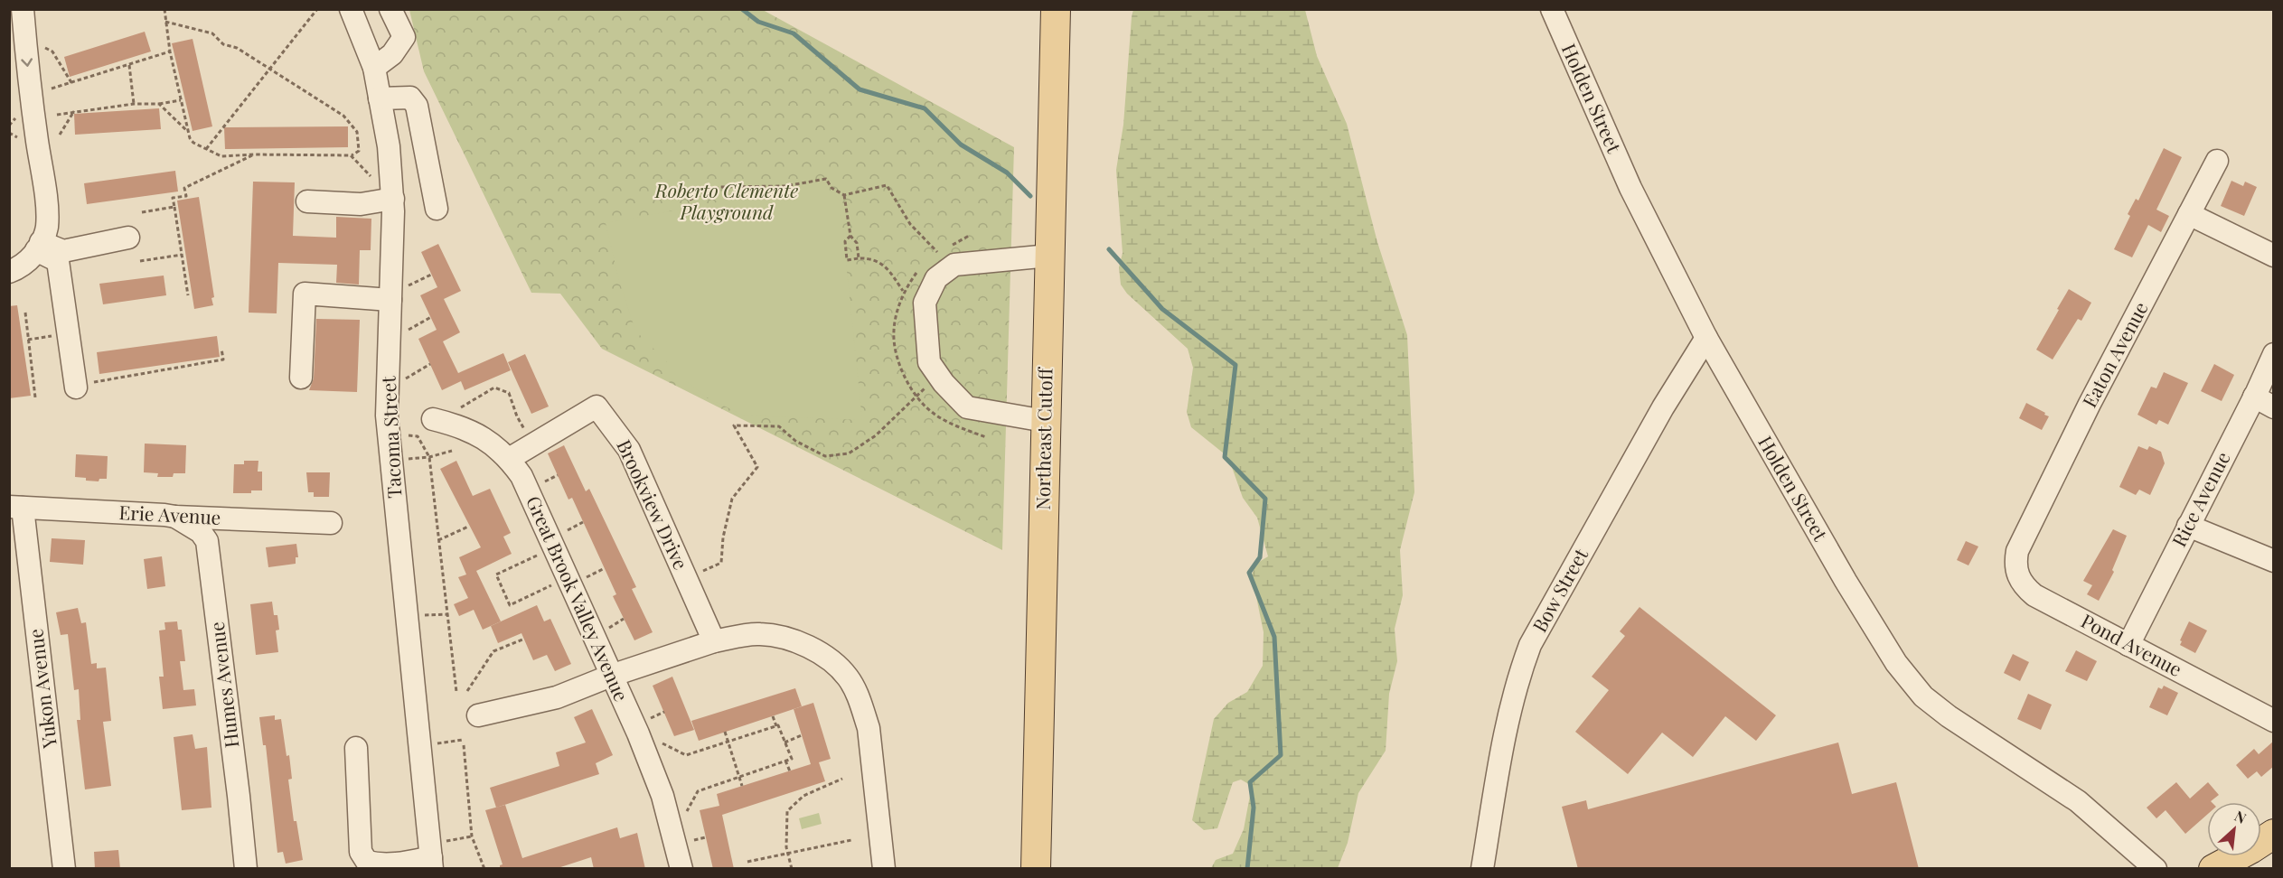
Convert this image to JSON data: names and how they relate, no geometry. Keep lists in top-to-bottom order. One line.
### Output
{"streets":{"main road":["Northeast Cutoff"],"street":["Holden Street","Eaton Avenue","Tacoma Street","Rice Avenue","Brookview Drive","Erie Avenue","Bow Street","Great Brook Valley Avenue","Pond Avenue","Humes Avenue","Yukon Avenue"]},"crossings":[["Holden Street","Bow Street"],["Eaton Avenue","Pond Avenue"],["Rice Avenue","Pond Avenue"],["Brookview Drive","Great Brook Valley Avenue"],["Erie Avenue","Humes Avenue"],["Erie Avenue","Yukon Avenue"]],"parks":["Roberto Clemente Playground"],"north":"top right"}
